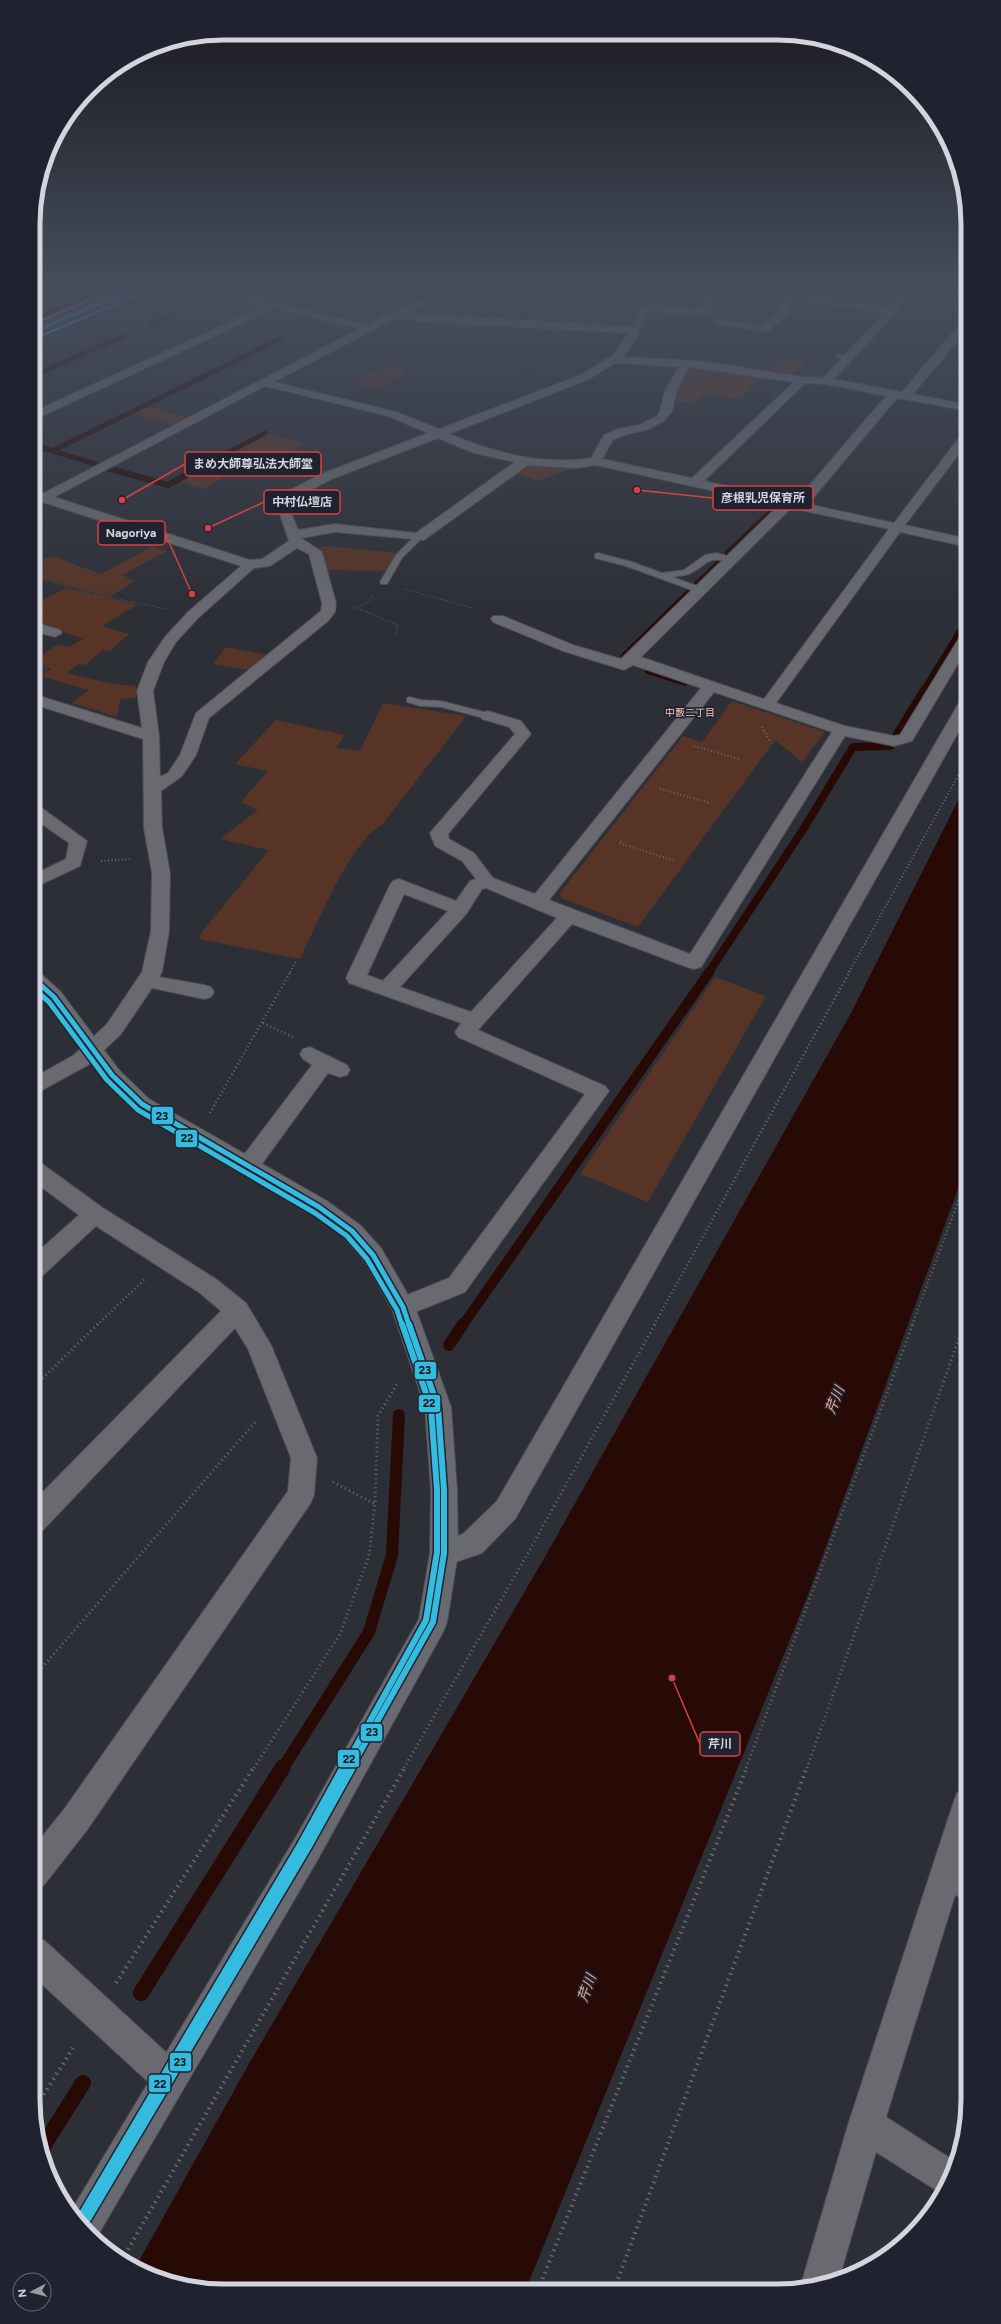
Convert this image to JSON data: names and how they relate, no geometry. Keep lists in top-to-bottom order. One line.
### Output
{"districts":["中藪二丁目"],"water":["芹川"],"places":["彦根乳児保育所","まめ大師尊弘法大師堂","中村仏壇店","Nagoriya","芹川"],"lines":["transit line 23","transit line 22"],"north":"left"}
